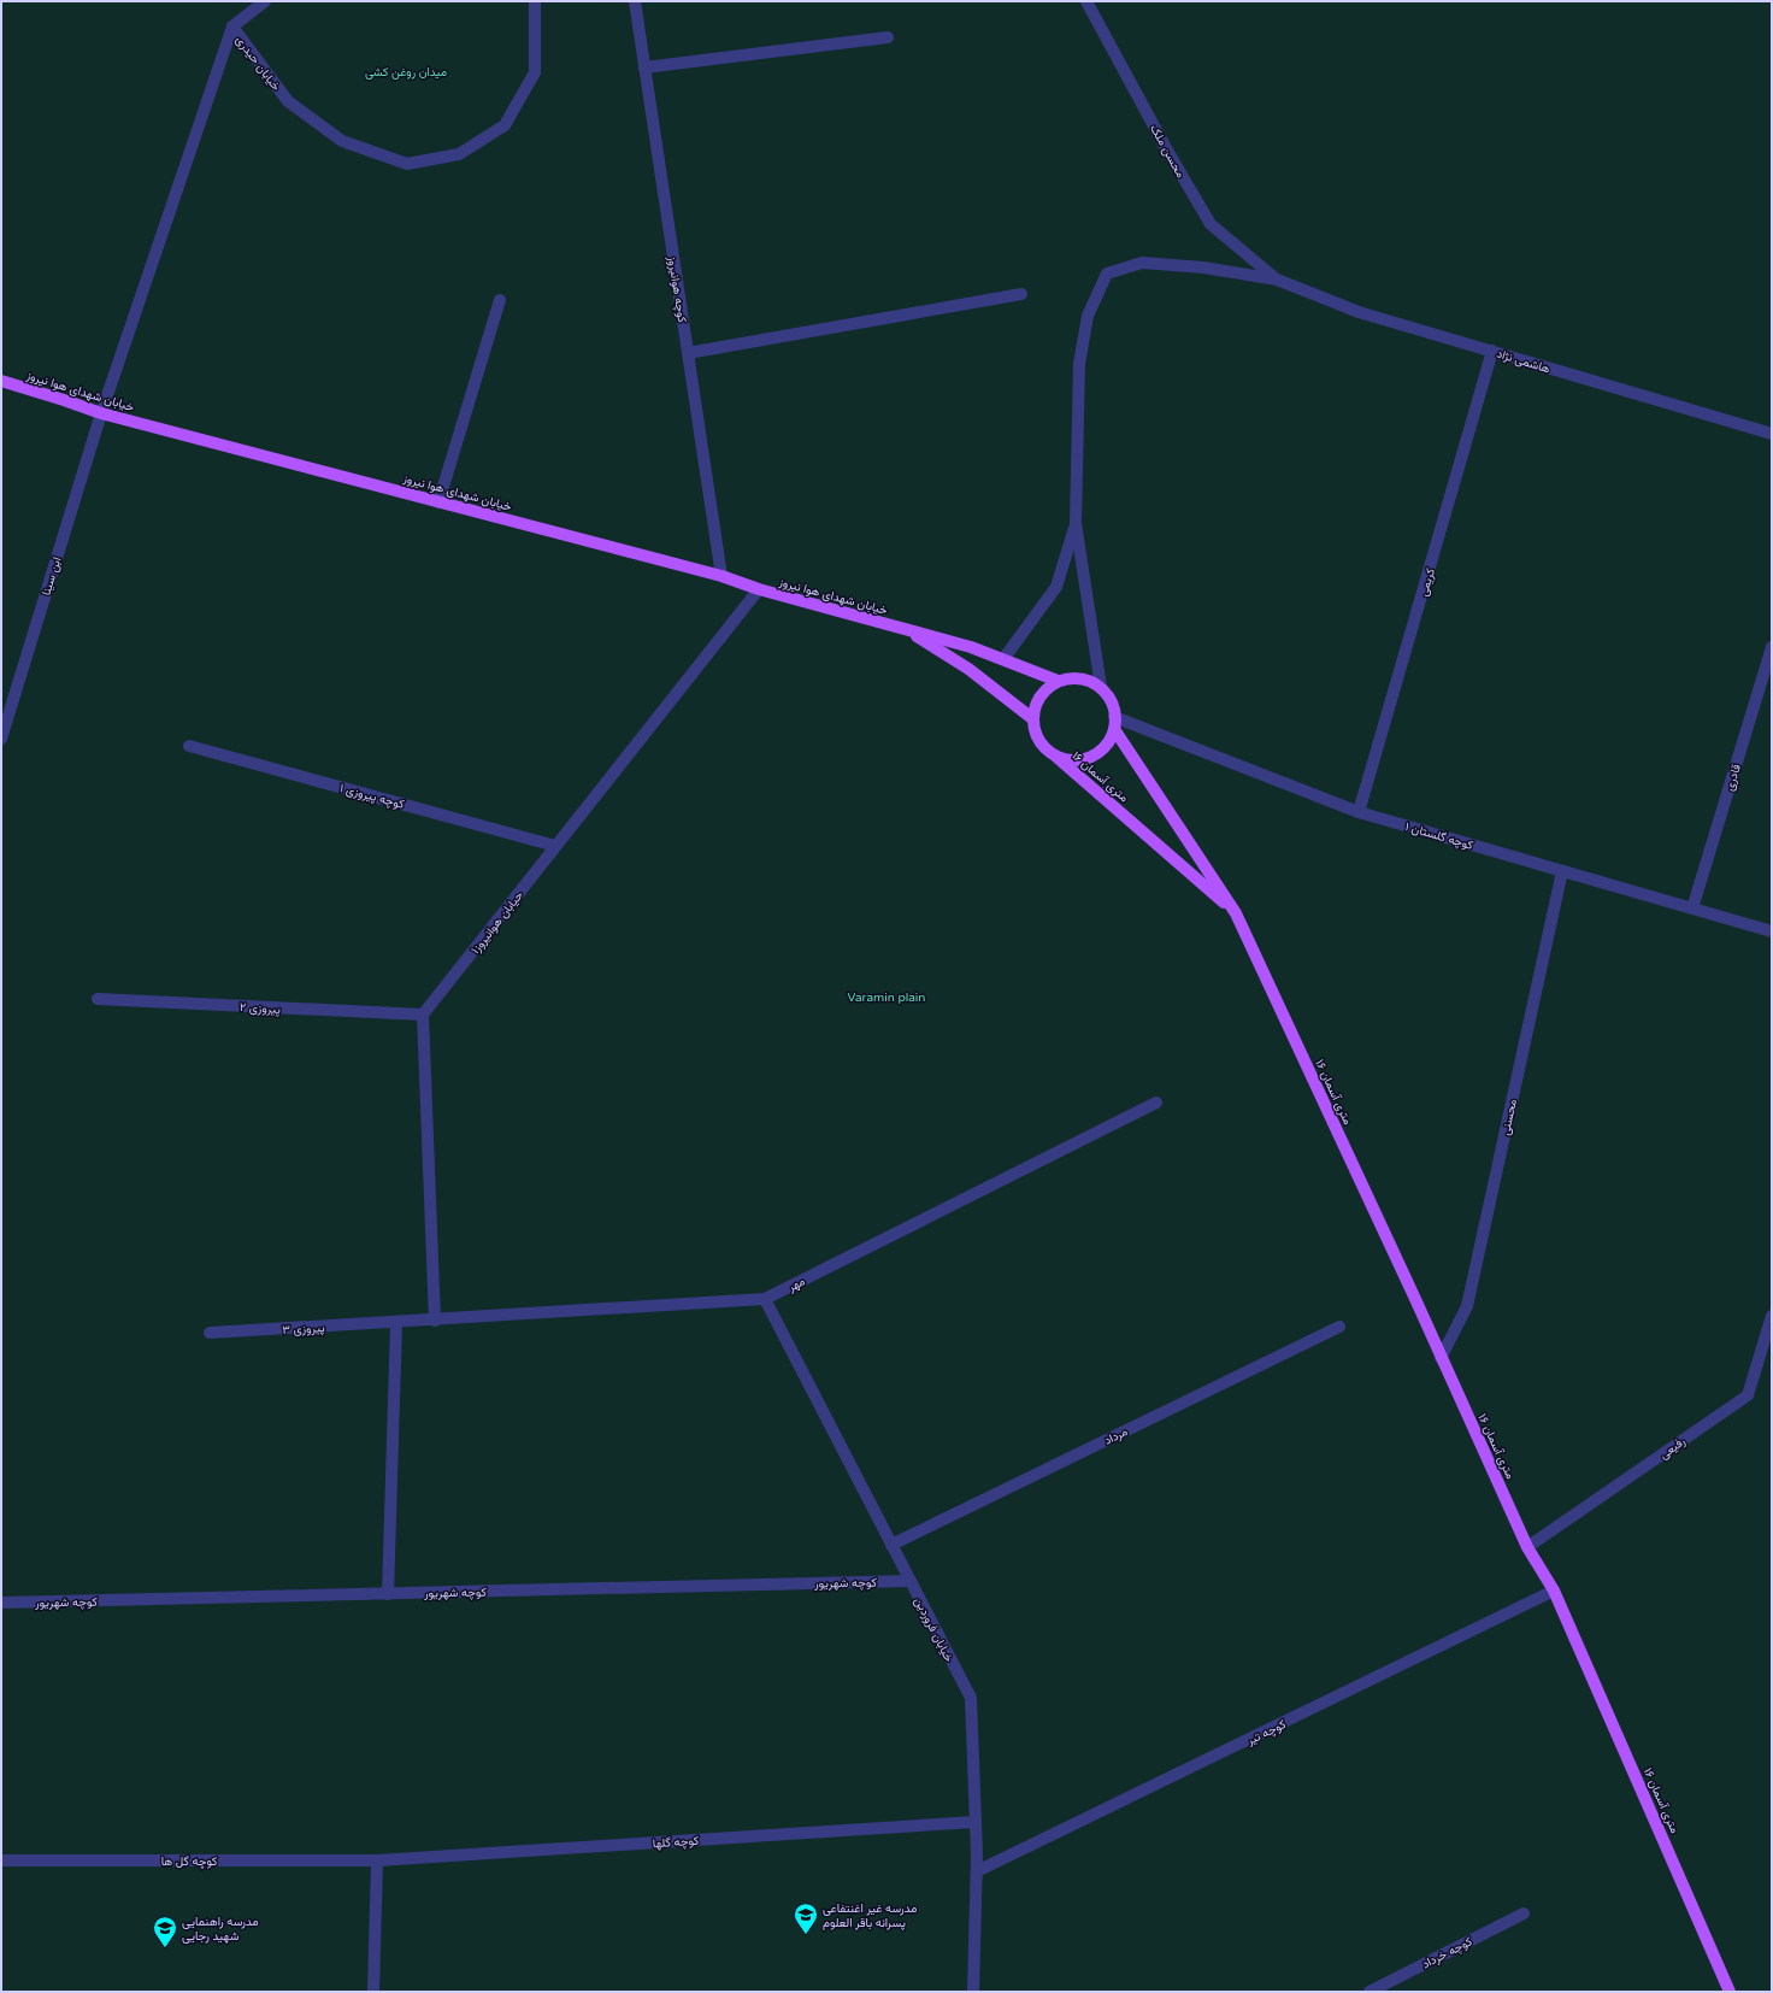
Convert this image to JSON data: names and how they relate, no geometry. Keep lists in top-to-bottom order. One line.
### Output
{"streets":{"main road":["خیابان شهدای هوا نیروز","۱۶ متری آسمان"],"street":["خیابان حیدری","محسن ملک","کوچه هوانیروز","هاشمی نژاد","ابن سینا","کریمی","قادری","کوچه پیروزی ۱","کوچه گلستان ۱","حیابان هوانیروز۱","پیروزی ۲","محسنی","مهر","پیروزی ۳","مرداد","رفیعی","کوچه شهریور","خیابان فروردین","کوچه تیر","کوچه گلها","کوچه گل ها","کوچه خرداد"]},"crossings":[["خیابان حیدری","خیابان شهدای هوا نیروز"],["خیابان حیدری","ابن سینا"],["محسن ملک","هاشمی نژاد"],["کوچه هوانیروز","خیابان شهدای هوا نیروز"],["هاشمی نژاد","کریمی"],["خیابان شهدای هوا نیروز","ابن سینا"],["خیابان شهدای هوا نیروز","۱۶ متری آسمان"],["خیابان شهدای هوا نیروز","کوچه گلستان ۱"],["خیابان شهدای هوا نیروز","حیابان هوانیروز۱"],["کریمی","کوچه گلستان ۱"],["۱۶ متری آسمان","کوچه گلستان ۱"],["۱۶ متری آسمان","محسنی"],["۱۶ متری آسمان","رفیعی"],["۱۶ متری آسمان","کوچه تیر"],["قادری","کوچه گلستان ۱"],["کوچه پیروزی ۱","حیابان هوانیروز۱"],["کوچه گلستان ۱","محسنی"],["حیابان هوانیروز۱","پیروزی ۲"],["مهر","پیروزی ۳"],["مهر","خیابان فروردین"],["مرداد","خیابان فروردین"],["کوچه شهریور","خیابان فروردین"],["خیابان فروردین","کوچه تیر"],["خیابان فروردین","کوچه گلها"],["کوچه گلها","کوچه گل ها"]],"parks":["میدان روغن کشی","Varamin plain"],"places":{"school or university":["مدرسه غیر اغنتفاعی پسرانه باقر العلوم","مدرسه راهنمایی شهید رجایی"]}}
